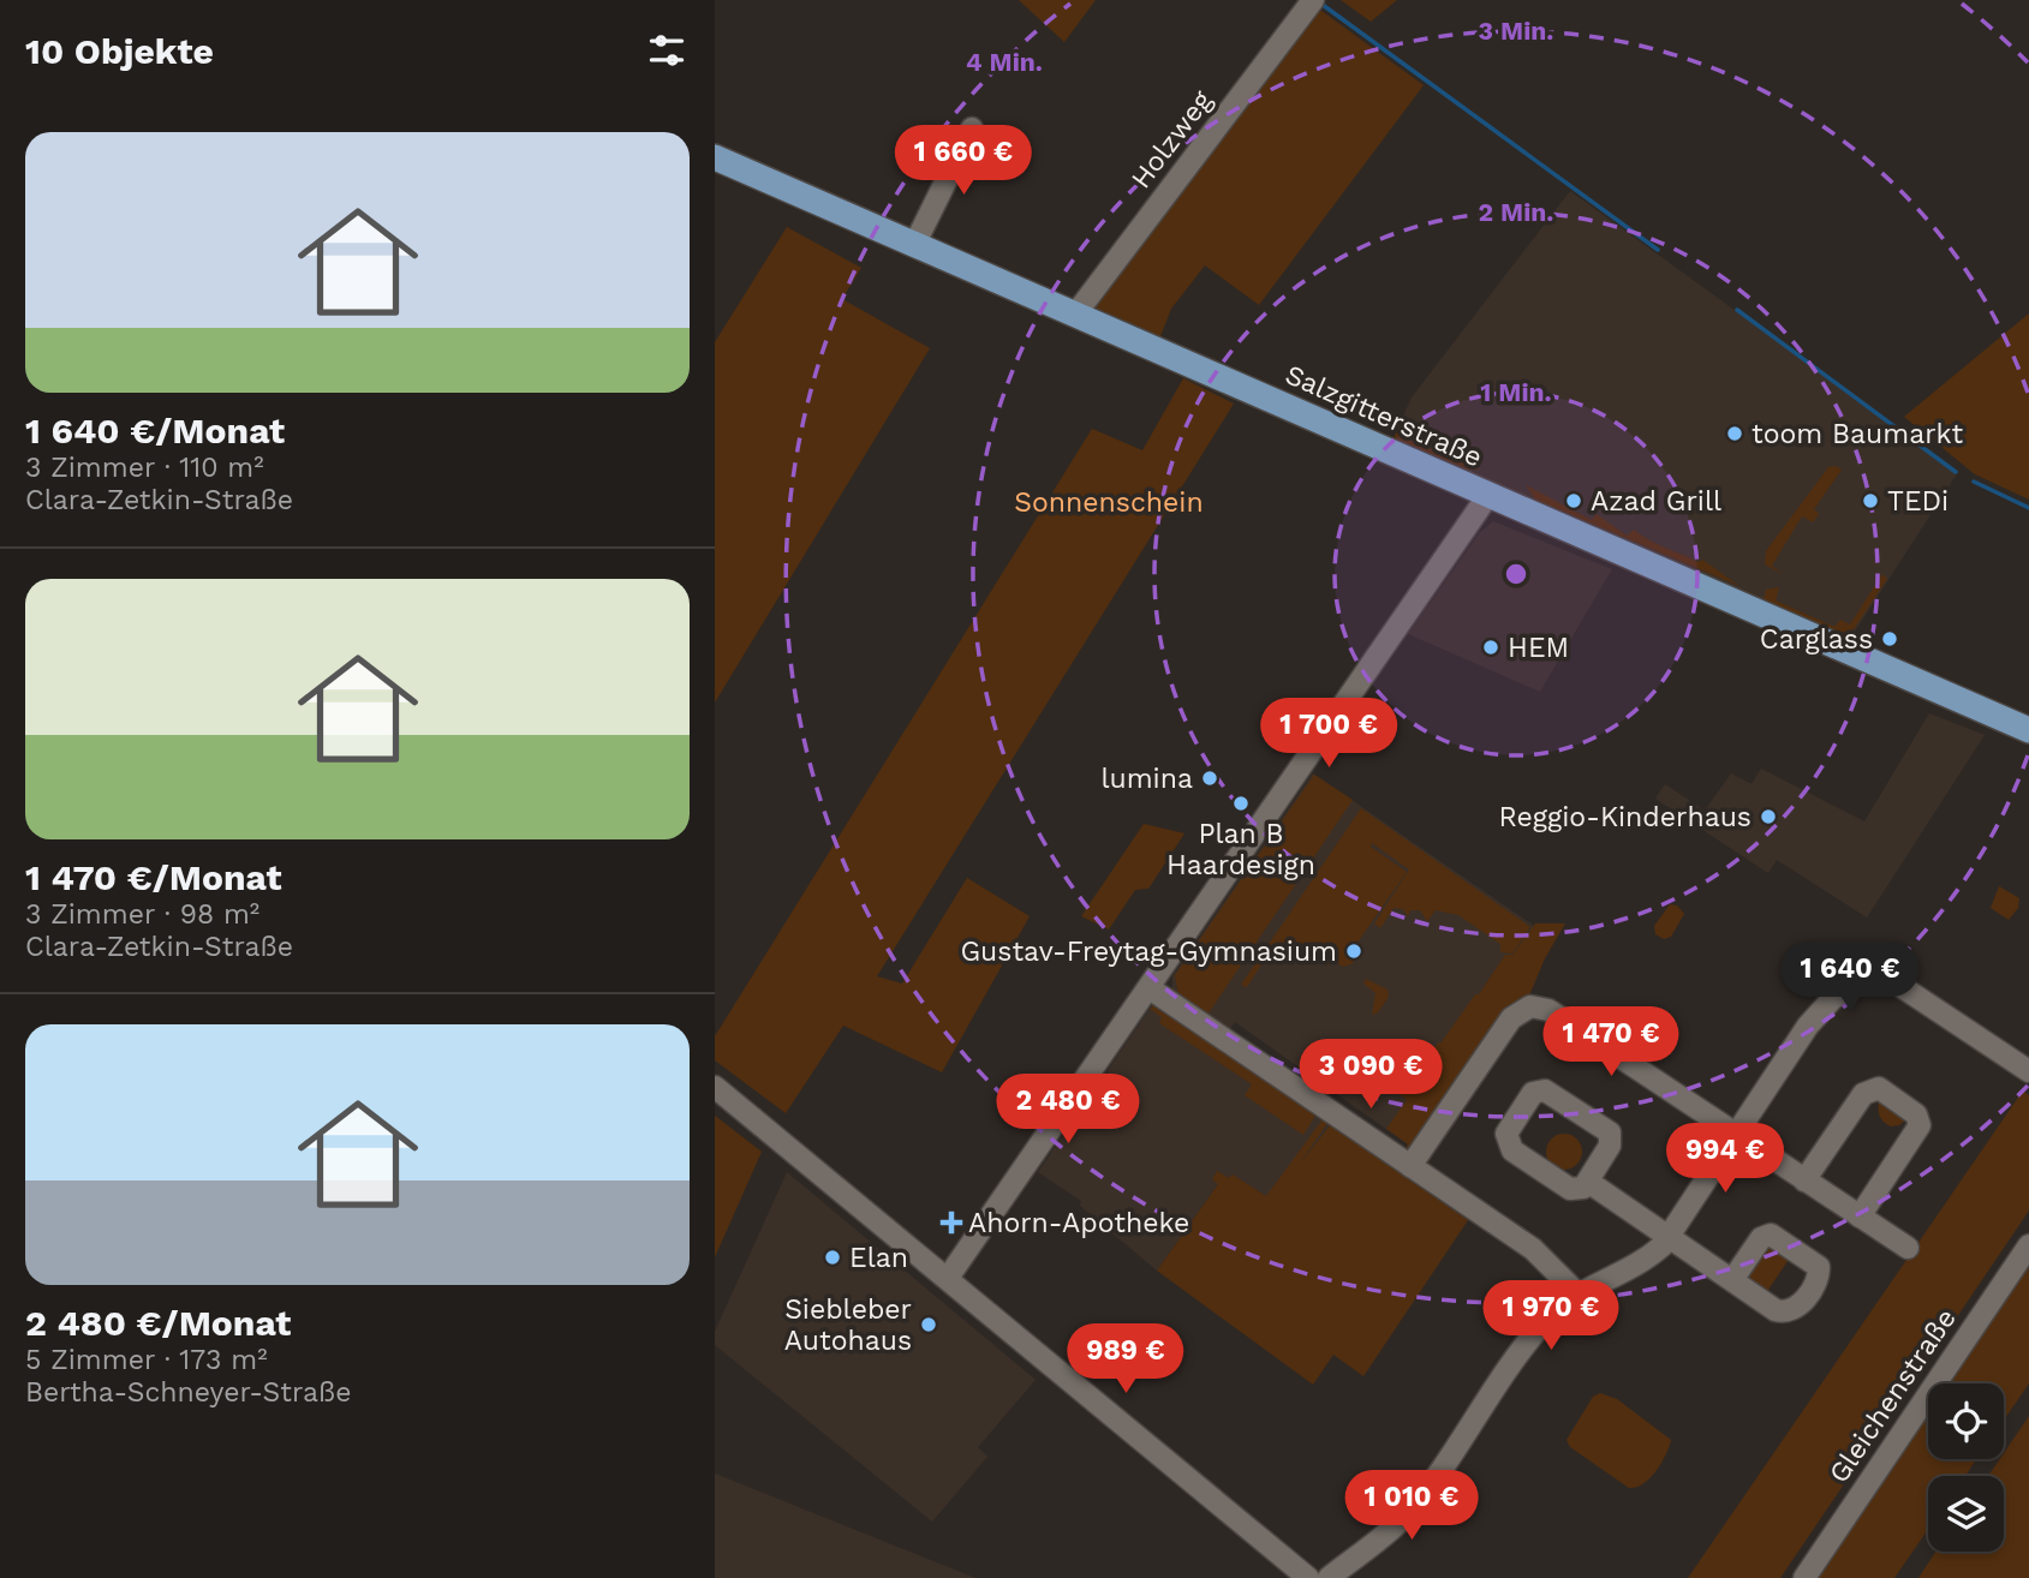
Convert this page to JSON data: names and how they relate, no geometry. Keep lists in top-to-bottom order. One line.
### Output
{"streets":{"main road":["Salzgitterstraße"],"street":["Holzweg","Gleichenstraße"]},"crossings":[["Holzweg","Salzgitterstraße"]],"parks":["Sonnenschein"],"places":{"other":["toom Baumarkt","Azad Grill","TEDi","Carglass","HEM","lumina","Plan B Haardesign","Reggio-Kinderhaus","Gustav-Freytag-Gymnasium","Elan","Siebleber Autohaus"],"health":["Ahorn-Apotheke"]},"page":{"heading":"10 Objekte","list":[{"name":"1 640 €/Monat","note":"3 Zimmer · 110 m² · Clara-Zetkin-Straße"},{"name":"1 470 €/Monat","note":"3 Zimmer · 98 m² · Clara-Zetkin-Straße"},{"name":"2 480 €/Monat","note":"5 Zimmer · 173 m² · Bertha-Schneyer-Straße"}],"price":["1 660 €","1 700 €","1 640 €","1 470 €","3 090 €","2 480 €","994 €","1 970 €","989 €","1 010 €"]},"rings":["3 Min.","4 Min.","2 Min.","1 Min."]}
